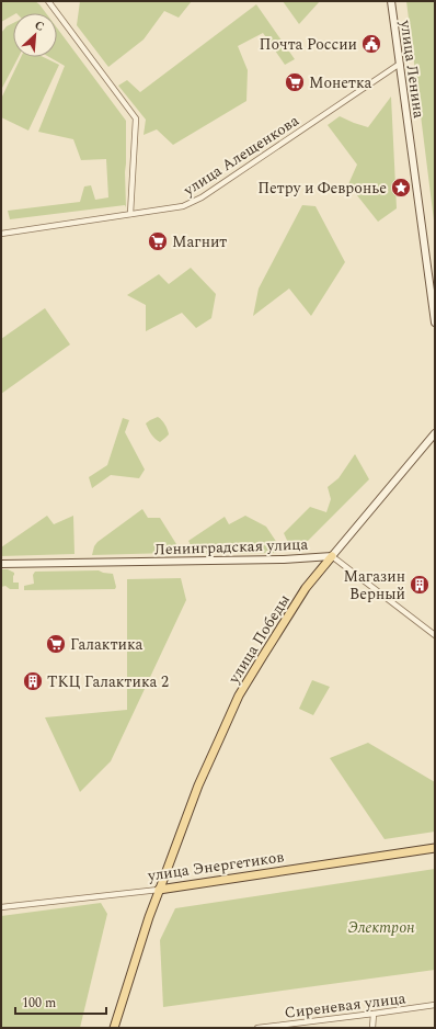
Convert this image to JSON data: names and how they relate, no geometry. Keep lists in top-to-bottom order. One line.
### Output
{"streets":{"main road":["улица Ленина","Ленинградская улица","улица Победы","улица Энергетиков"],"street":["улица Алещенкова","Сиреневая улица"]},"crossings":[["улица Ленина","улица Алещенкова"],["Ленинградская улица","улица Победы"],["улица Победы","улица Энергетиков"]],"parks":["Электрон"],"places":{"public building":["Почта России"],"supermarket":["Монетка","Магнит","Галактика"],"place":["Петру и Февронье"],"building":["Магазин Верный","ТКЦ Галактика 2"]},"scale_bar":"100 m","north":"top right"}
